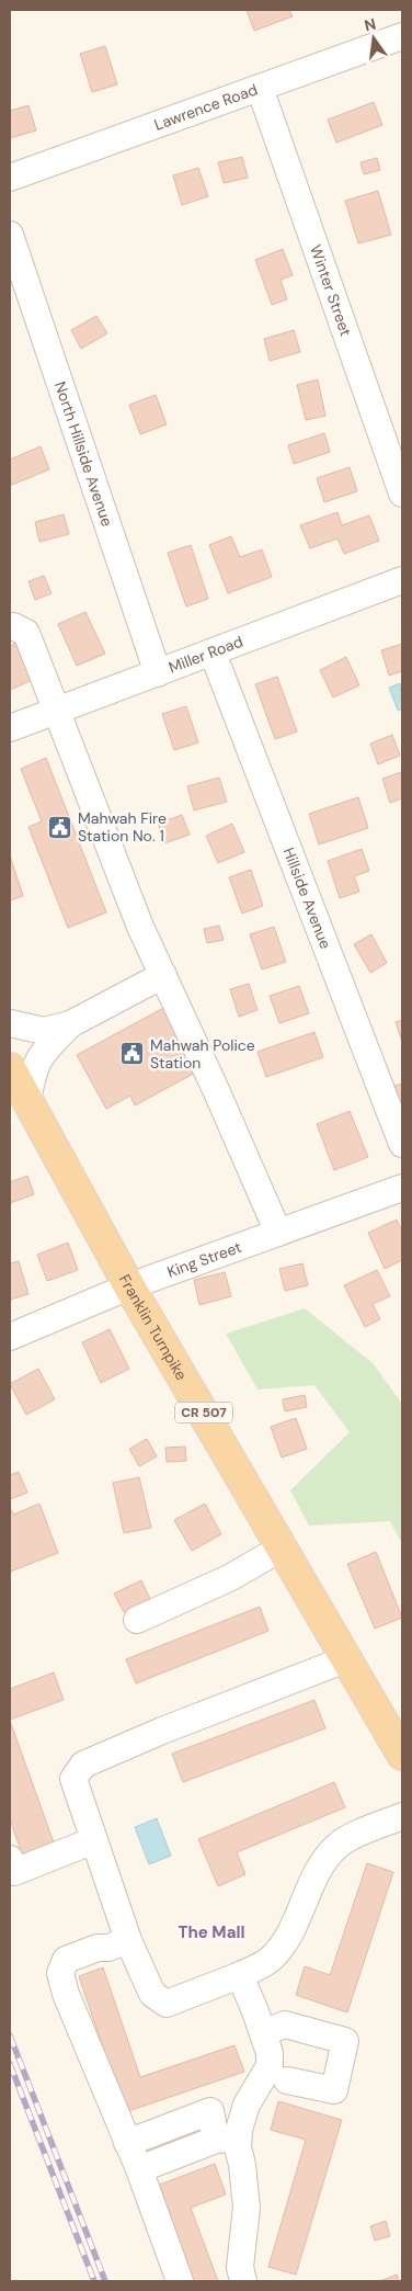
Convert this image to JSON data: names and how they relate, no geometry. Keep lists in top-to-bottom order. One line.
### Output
{"streets":{"main road":["Franklin Turnpike","CR 507"],"street":["Lawrence Road","Winter Street","North Hillside Avenue","Miller Road","Hillside Avenue","King Street"]},"crossings":[["Lawrence Road","Winter Street"],["North Hillside Avenue","Miller Road"],["Miller Road","Hillside Avenue"],["King Street","Franklin Turnpike"]],"districts":["The Mall"],"places":{"public building":["Mahwah Fire Station No. 1","Mahwah Police Station"]},"north":"top"}
